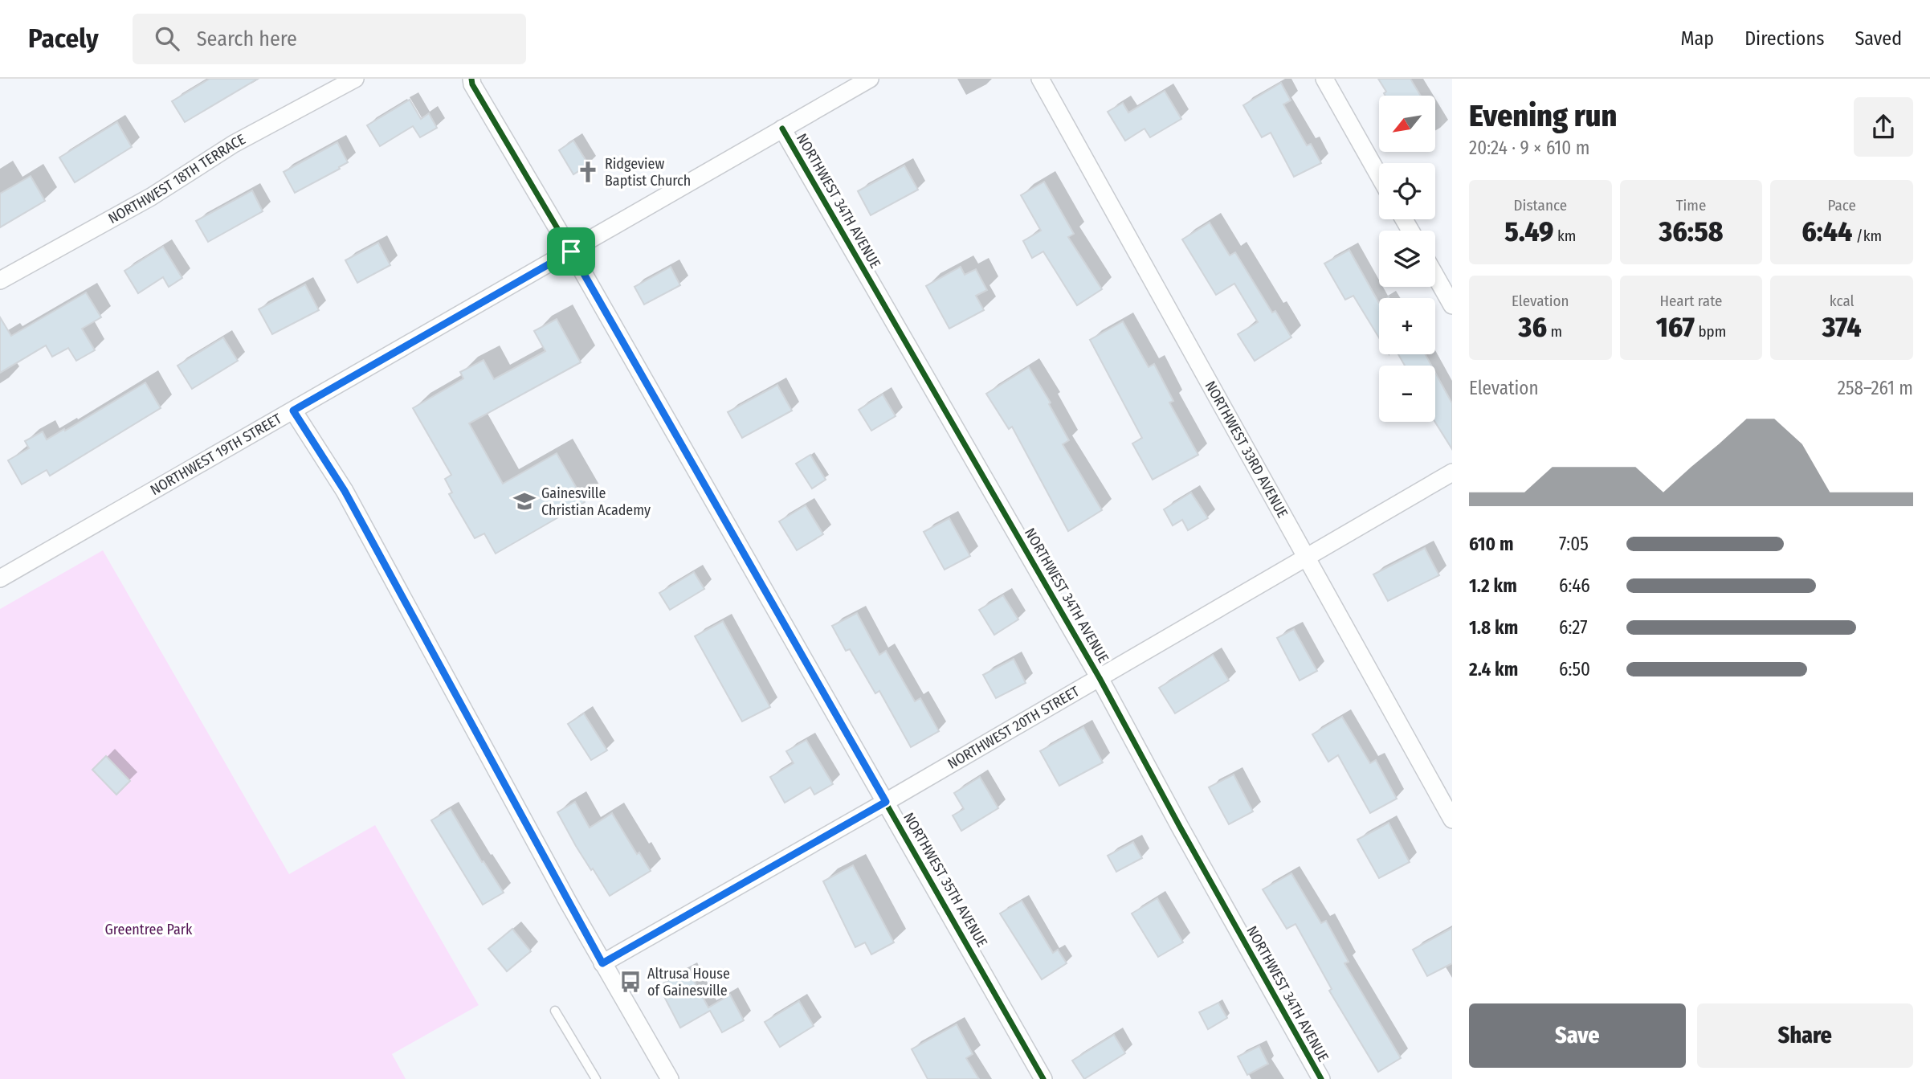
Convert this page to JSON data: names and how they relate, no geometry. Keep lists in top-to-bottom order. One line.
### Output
{"streets":{"street":["NORTHWEST 18TH TERRACE","NORTHWEST 34TH AVENUE","NORTHWEST 33RD AVENUE","NORTHWEST 19TH STREET","NORTHWEST 20TH STREET","NORTHWEST 35TH AVENUE"]},"crossings":[["NORTHWEST 34TH AVENUE","NORTHWEST 19TH STREET"],["NORTHWEST 34TH AVENUE","NORTHWEST 20TH STREET"],["NORTHWEST 33RD AVENUE","NORTHWEST 20TH STREET"],["NORTHWEST 19TH STREET","NORTHWEST 35TH AVENUE"],["NORTHWEST 20TH STREET","NORTHWEST 35TH AVENUE"]],"parks":["Greentree Park"],"places":{"church":["Ridgeview Baptist Church"],"school or university":["Gainesville Christian Academy"],"bus stop":["Altrusa House of Gainesville"]},"north":"bottom left","page":{"header":"Pacely","search":"Search here","nav":["Map","Directions","Saved"],"heading":["Evening run","20:24 · 9 × 610 m"],"map_buttons":["+","−"],"stats":[["Distance","5.49 km"],["Time","36:58"],["Pace","6:44 /km"],["Elevation","36 m"],["Heart rate","167 bpm"],["kcal","374"]],"chart":["Elevation","258–261 m"],"list":[{"name":"610 m","note":"7:05"},{"name":"1.2 km","note":"6:46"},{"name":"1.8 km","note":"6:27"},{"name":"2.4 km","note":"6:50"}],"buttons":["Save","Share"]}}
